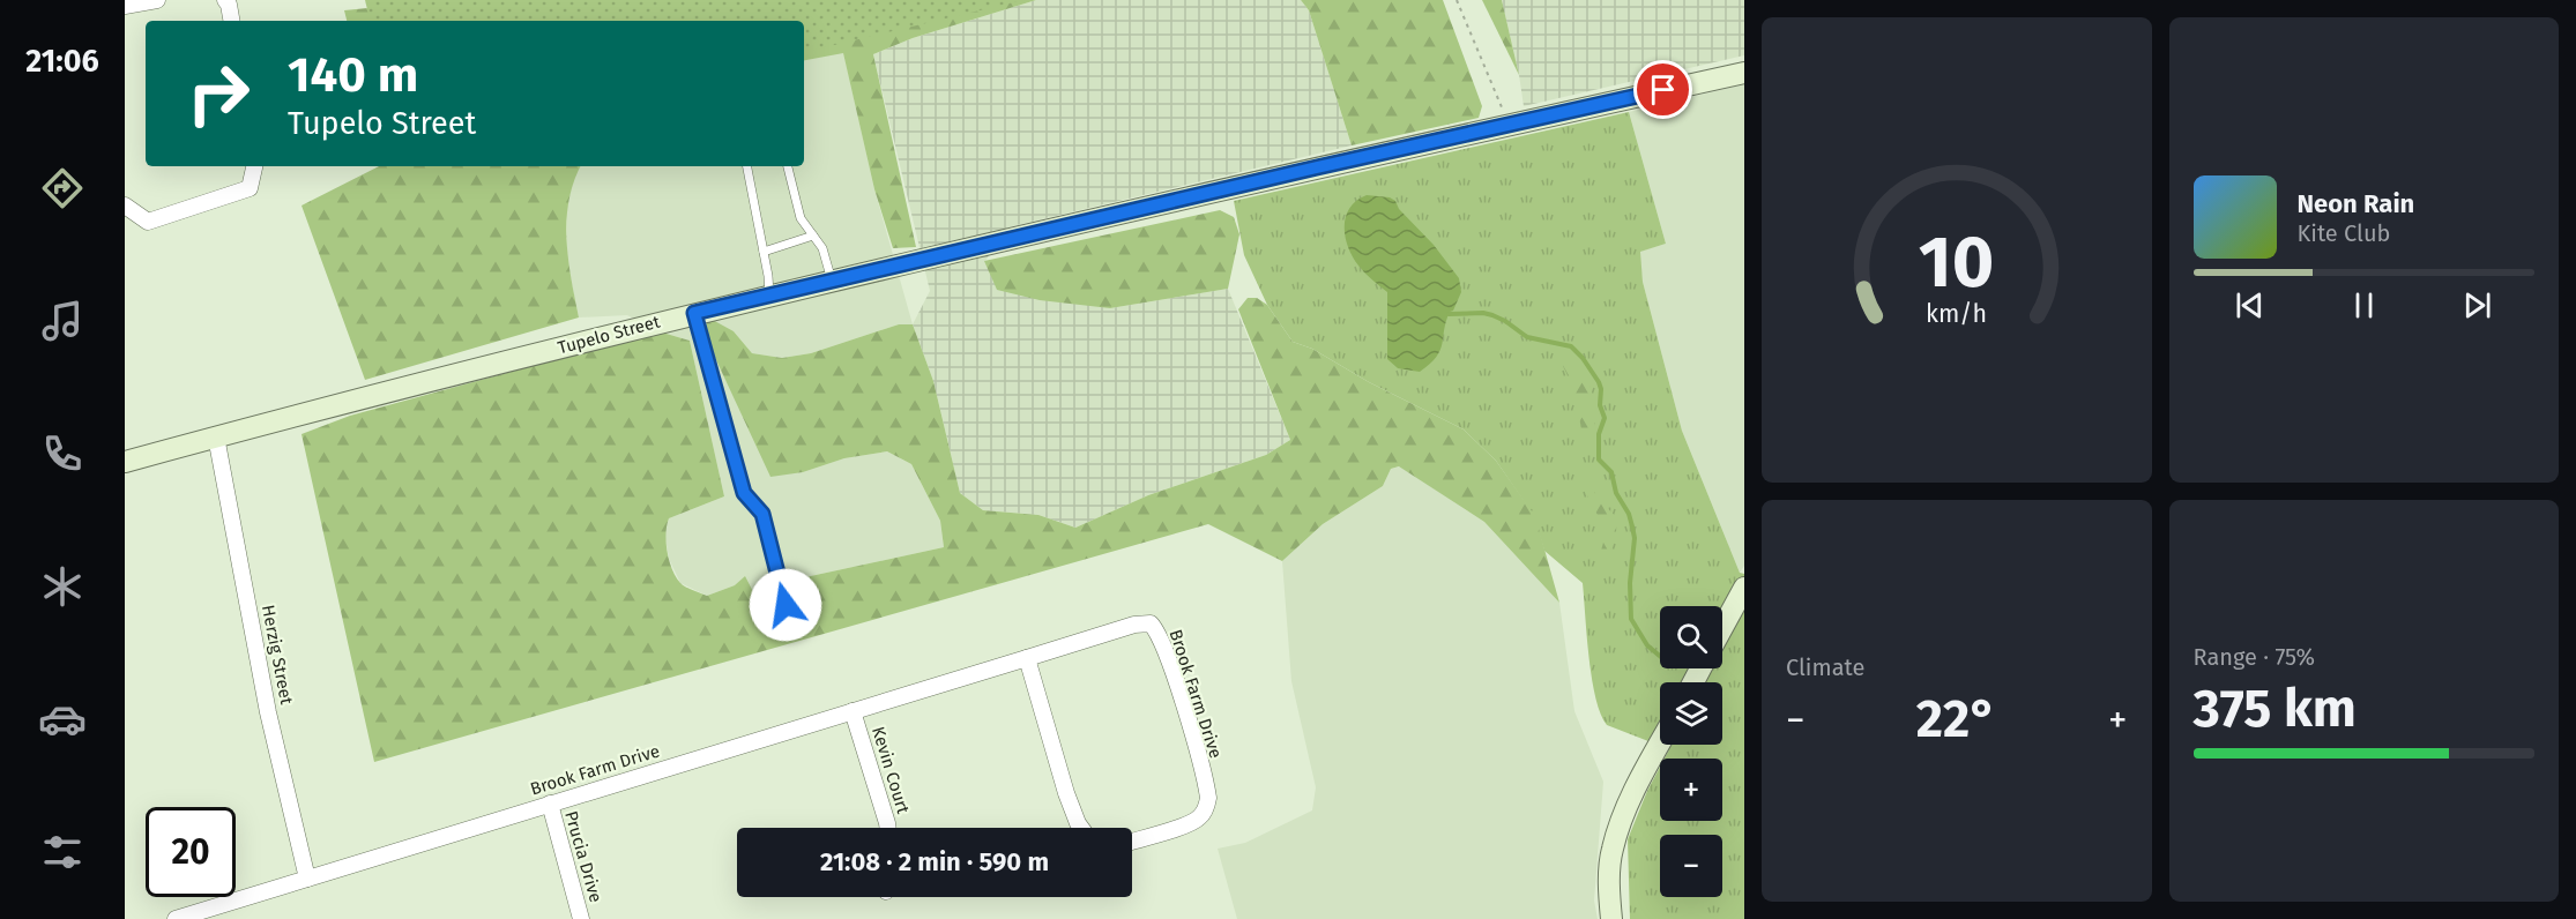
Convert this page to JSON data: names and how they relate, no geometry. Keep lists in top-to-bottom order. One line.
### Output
{"streets":{"main road":["Tupelo Street"],"street":["Herzig Street","Brook Farm Drive","Kevin Court","Prucia Drive"]},"crossings":[["Tupelo Street","Herzig Street"],["Herzig Street","Brook Farm Drive"],["Brook Farm Drive","Kevin Court"],["Brook Farm Drive","Prucia Drive"]],"page":{"tabs":"21:06","turn":["140 m","Tupelo Street"],"song":["Neon Rain","Kite Club"],"tile":["Climate",["Range · 75%","375 km"]],"map_buttons":["+","−"],"heat":["−","22°","+"],"limit":"20","trip":"21:08 · 2 min · 590 m","gauge":["10","km/h"]}}
